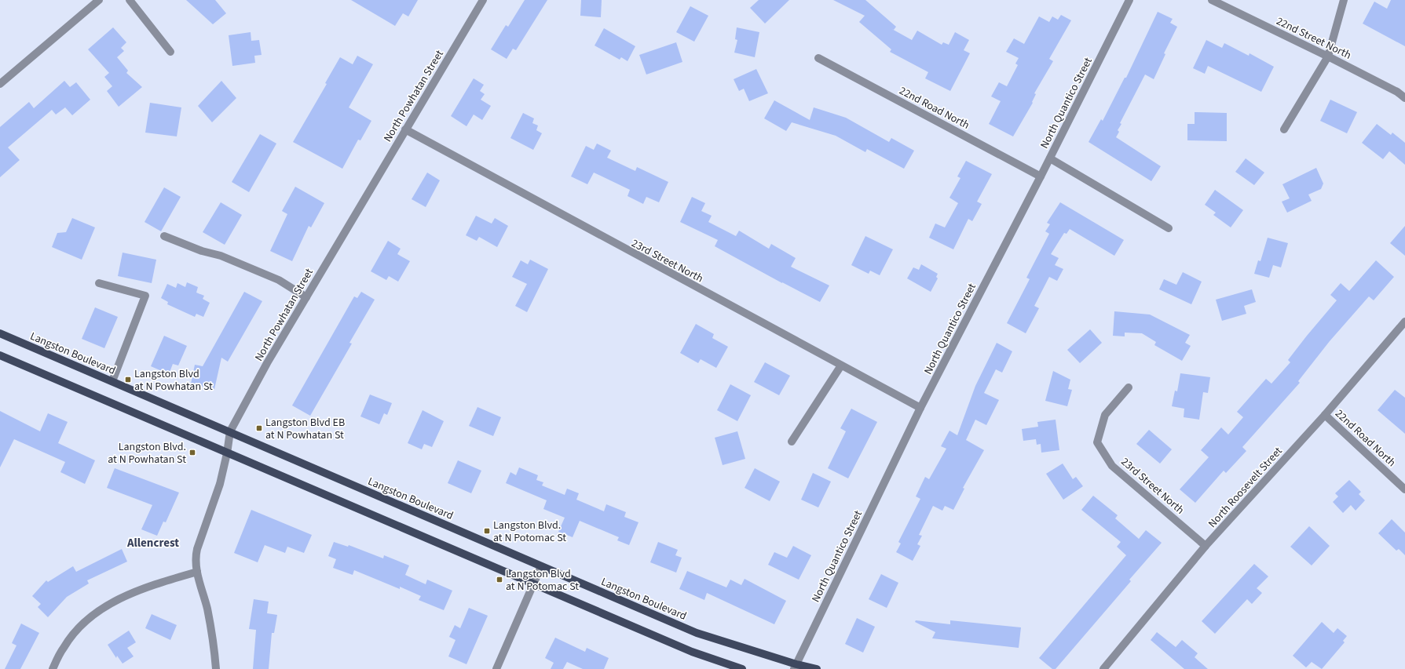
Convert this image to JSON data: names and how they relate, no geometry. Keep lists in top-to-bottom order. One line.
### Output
{"streets":{"main road":["Langston Boulevard"],"street":["22nd Street North","North Powhatan Street","North Quantico Street","22nd Road North","23rd Street North","North Roosevelt Street"]},"crossings":[["North Powhatan Street","23rd Street North"],["North Powhatan Street","Langston Boulevard"],["North Quantico Street","22nd Road North"],["North Quantico Street","23rd Street North"],["North Quantico Street","Langston Boulevard"],["22nd Road North","North Roosevelt Street"],["23rd Street North","North Roosevelt Street"]],"districts":["Allencrest"],"places":{"transit":["Langston Blvd at N Powhatan St","Langston Blvd EB at N Powhatan St","Langston Blvd. at N Powhatan St","Langston Blvd. at N Potomac St","Langston Blvd at N Potomac St"]}}
